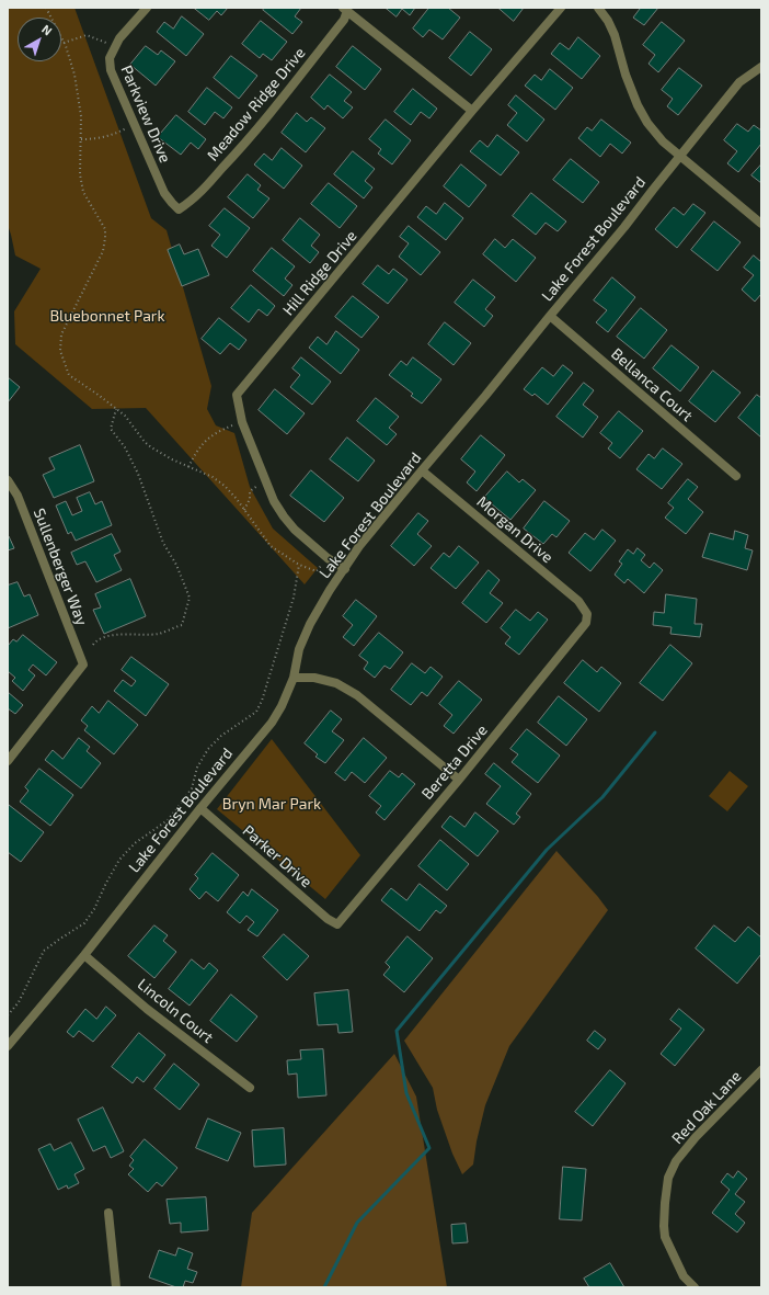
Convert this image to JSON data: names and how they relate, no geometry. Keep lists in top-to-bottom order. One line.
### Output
{"streets":{"street":["Meadow Ridge Drive","Parkview Drive","Lake Forest Boulevard","Hill Ridge Drive","Bellanca Court","Morgan Drive","Sullenberger Way","Beretta Drive","Parker Drive","Lincoln Court","Red Oak Lane"]},"crossings":[["Meadow Ridge Drive","Parkview Drive"],["Lake Forest Boulevard","Hill Ridge Drive"],["Lake Forest Boulevard","Bellanca Court"],["Lake Forest Boulevard","Morgan Drive"],["Lake Forest Boulevard","Parker Drive"],["Lake Forest Boulevard","Lincoln Court"],["Morgan Drive","Beretta Drive"],["Beretta Drive","Parker Drive"]],"parks":["Bluebonnet Park","Bryn Mar Park"],"north":"top right"}
